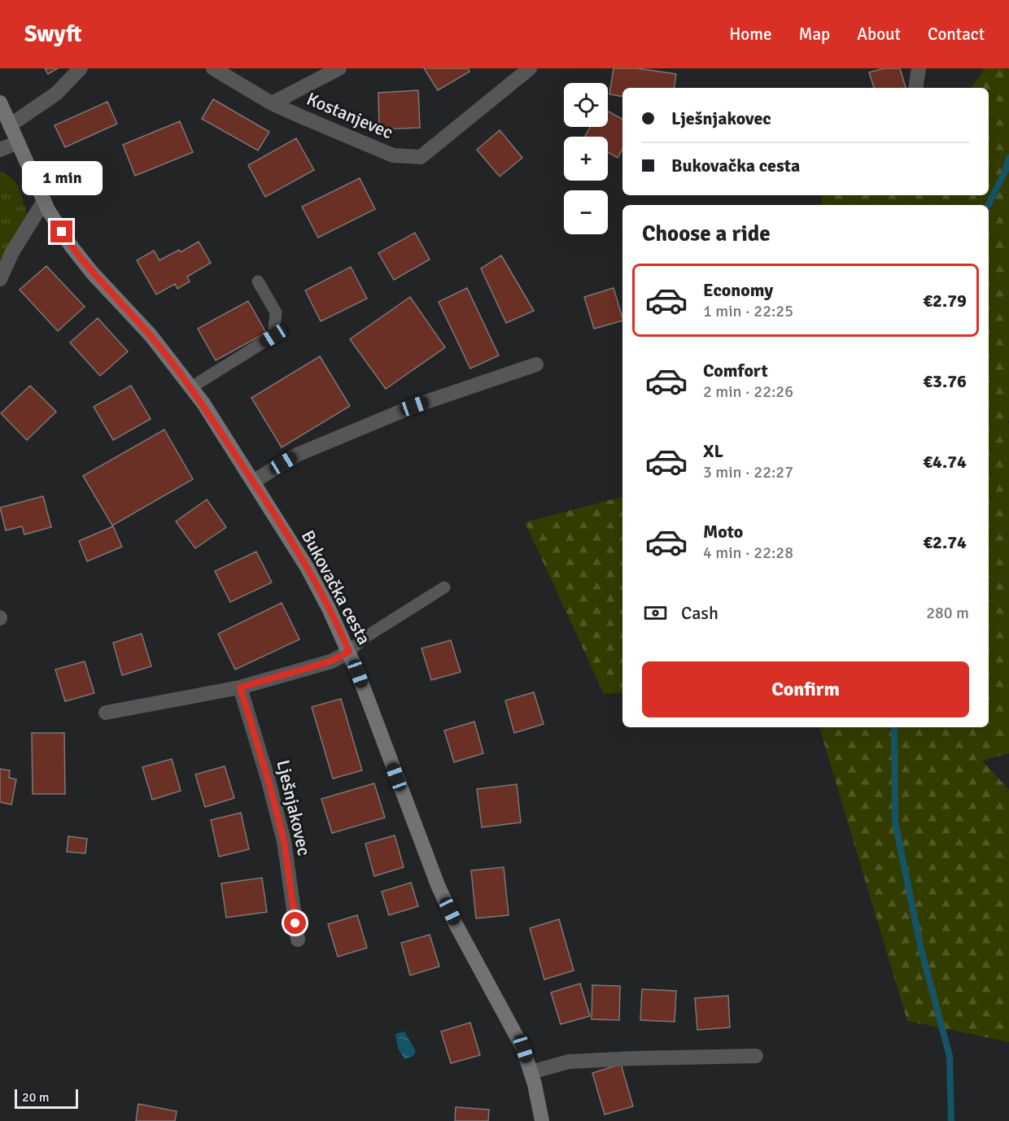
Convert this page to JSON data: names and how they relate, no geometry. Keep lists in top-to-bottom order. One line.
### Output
{"streets":{"main road":["Bukovačka cesta"],"street":["Kostanjevec","Lješnjakovec"]},"scale_bar":"20 m","page":{"header":"Swyft","nav":["Home","Map","About","Contact"],"map_buttons":["+","−"],"banner":["Lješnjakovec","Bukovačka cesta"],"bubble":"1 min","heading":"Choose a ride","list":[{"name":"Economy","note":"1 min · 22:25","value":"€2.79"},{"name":"Comfort","note":"2 min · 22:26","value":"€3.76"},{"name":"XL","note":"3 min · 22:27","value":"€4.74"},{"name":"Moto","note":"4 min · 22:28","value":"€2.74"}],"pay":["Cash","280 m"],"buttons":"Confirm","scale":"20 m"}}
